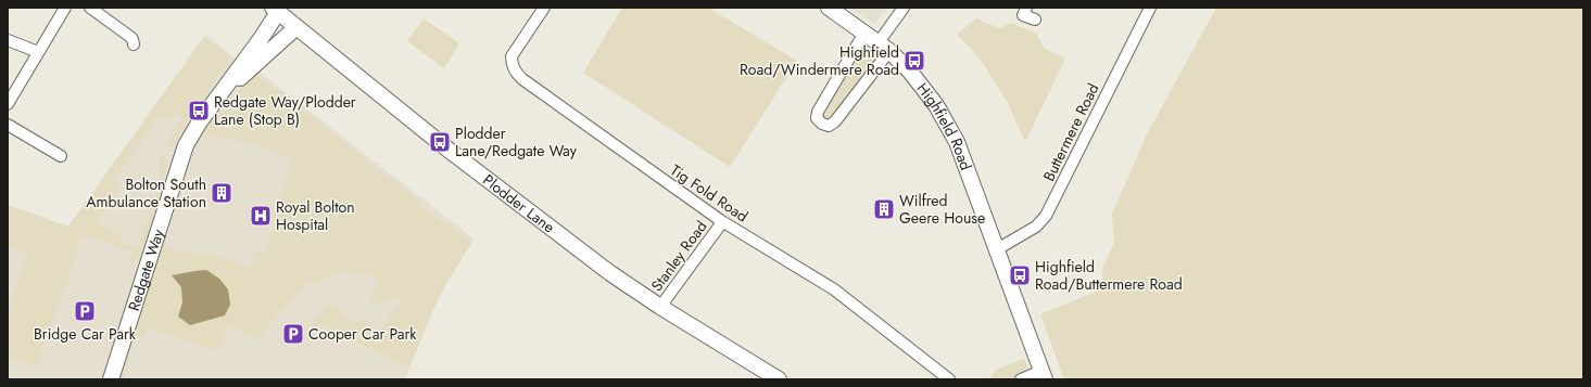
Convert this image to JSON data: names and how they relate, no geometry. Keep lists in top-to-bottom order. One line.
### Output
{"streets":{"street":["Highfield Road","Buttermere Road","Tig Fold Road","Plodder Lane","Stanley Road","Redgate Way"]},"crossings":[["Highfield Road","Buttermere Road"],["Tig Fold Road","Stanley Road"],["Plodder Lane","Stanley Road"],["Plodder Lane","Redgate Way"]],"places":{"bus stop":["Highfield Road/Windermere Road","Redgate Way/Plodder Lane (Stop B)","Plodder Lane/Redgate Way","Highfield Road/Buttermere Road"],"building":["Bolton South Ambulance Station","Wilfred Geere House"],"hospital":["Royal Bolton Hospital"],"parking":["Bridge Car Park","Cooper Car Park"]}}
